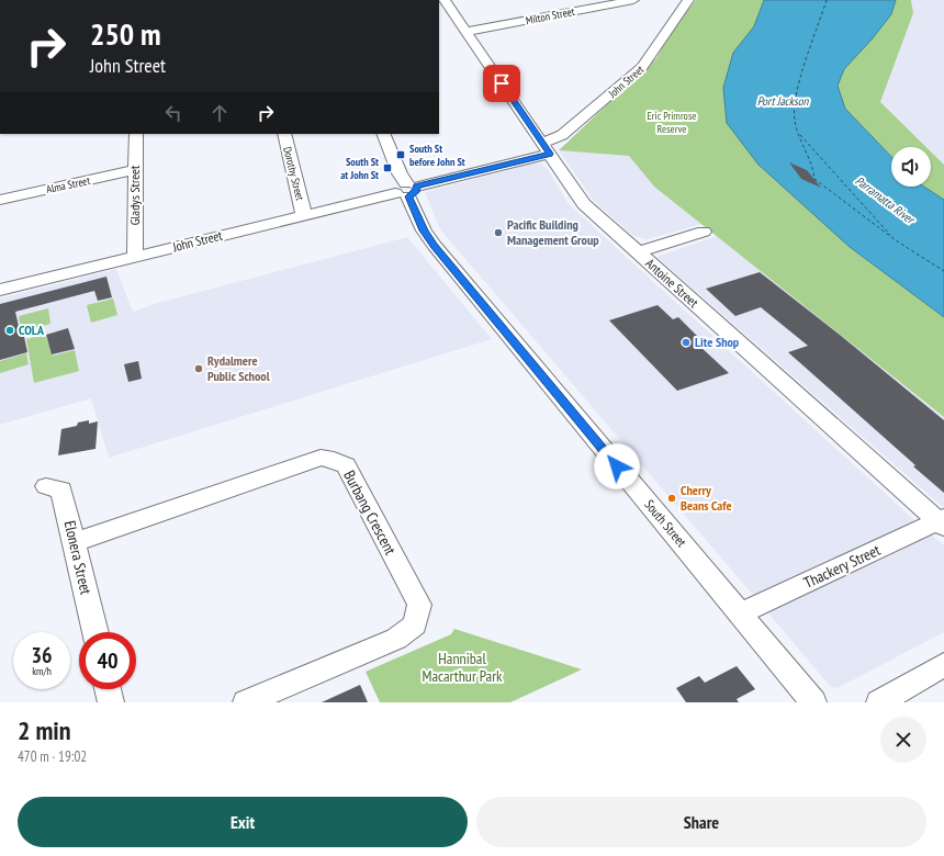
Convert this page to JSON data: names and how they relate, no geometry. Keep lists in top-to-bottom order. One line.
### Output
{"streets":{"street":["Milton Street","John Street","Dorothy Street","Alma Street","Gladys Street","Antoine Street","Burbang Crescent","South Street","Elonera Street","Thackery Street"]},"crossings":[["Milton Street","Antoine Street"],["John Street","Dorothy Street"],["John Street","Gladys Street"],["John Street","Antoine Street"],["John Street","South Street"],["Alma Street","Gladys Street"],["Antoine Street","Thackery Street"],["Burbang Crescent","Elonera Street"],["South Street","Thackery Street"]],"water":["Port Jackson","Parramatta River"],"parks":["Eric Primrose Reserve","Hannibal Macarthur Park"],"places":{"transit":["South St before John St","South St at John St"],"other":["Pacific Building Management Group","COLA","Lite Shop","Rydalmere Public School","Cherry Beans Cafe"]},"page":{"turn":["250 m","John Street"],"speed":"36 km/h","limit":"40","heading":["2 min","470 m · 19:02"],"buttons":["Exit","Share"]}}
